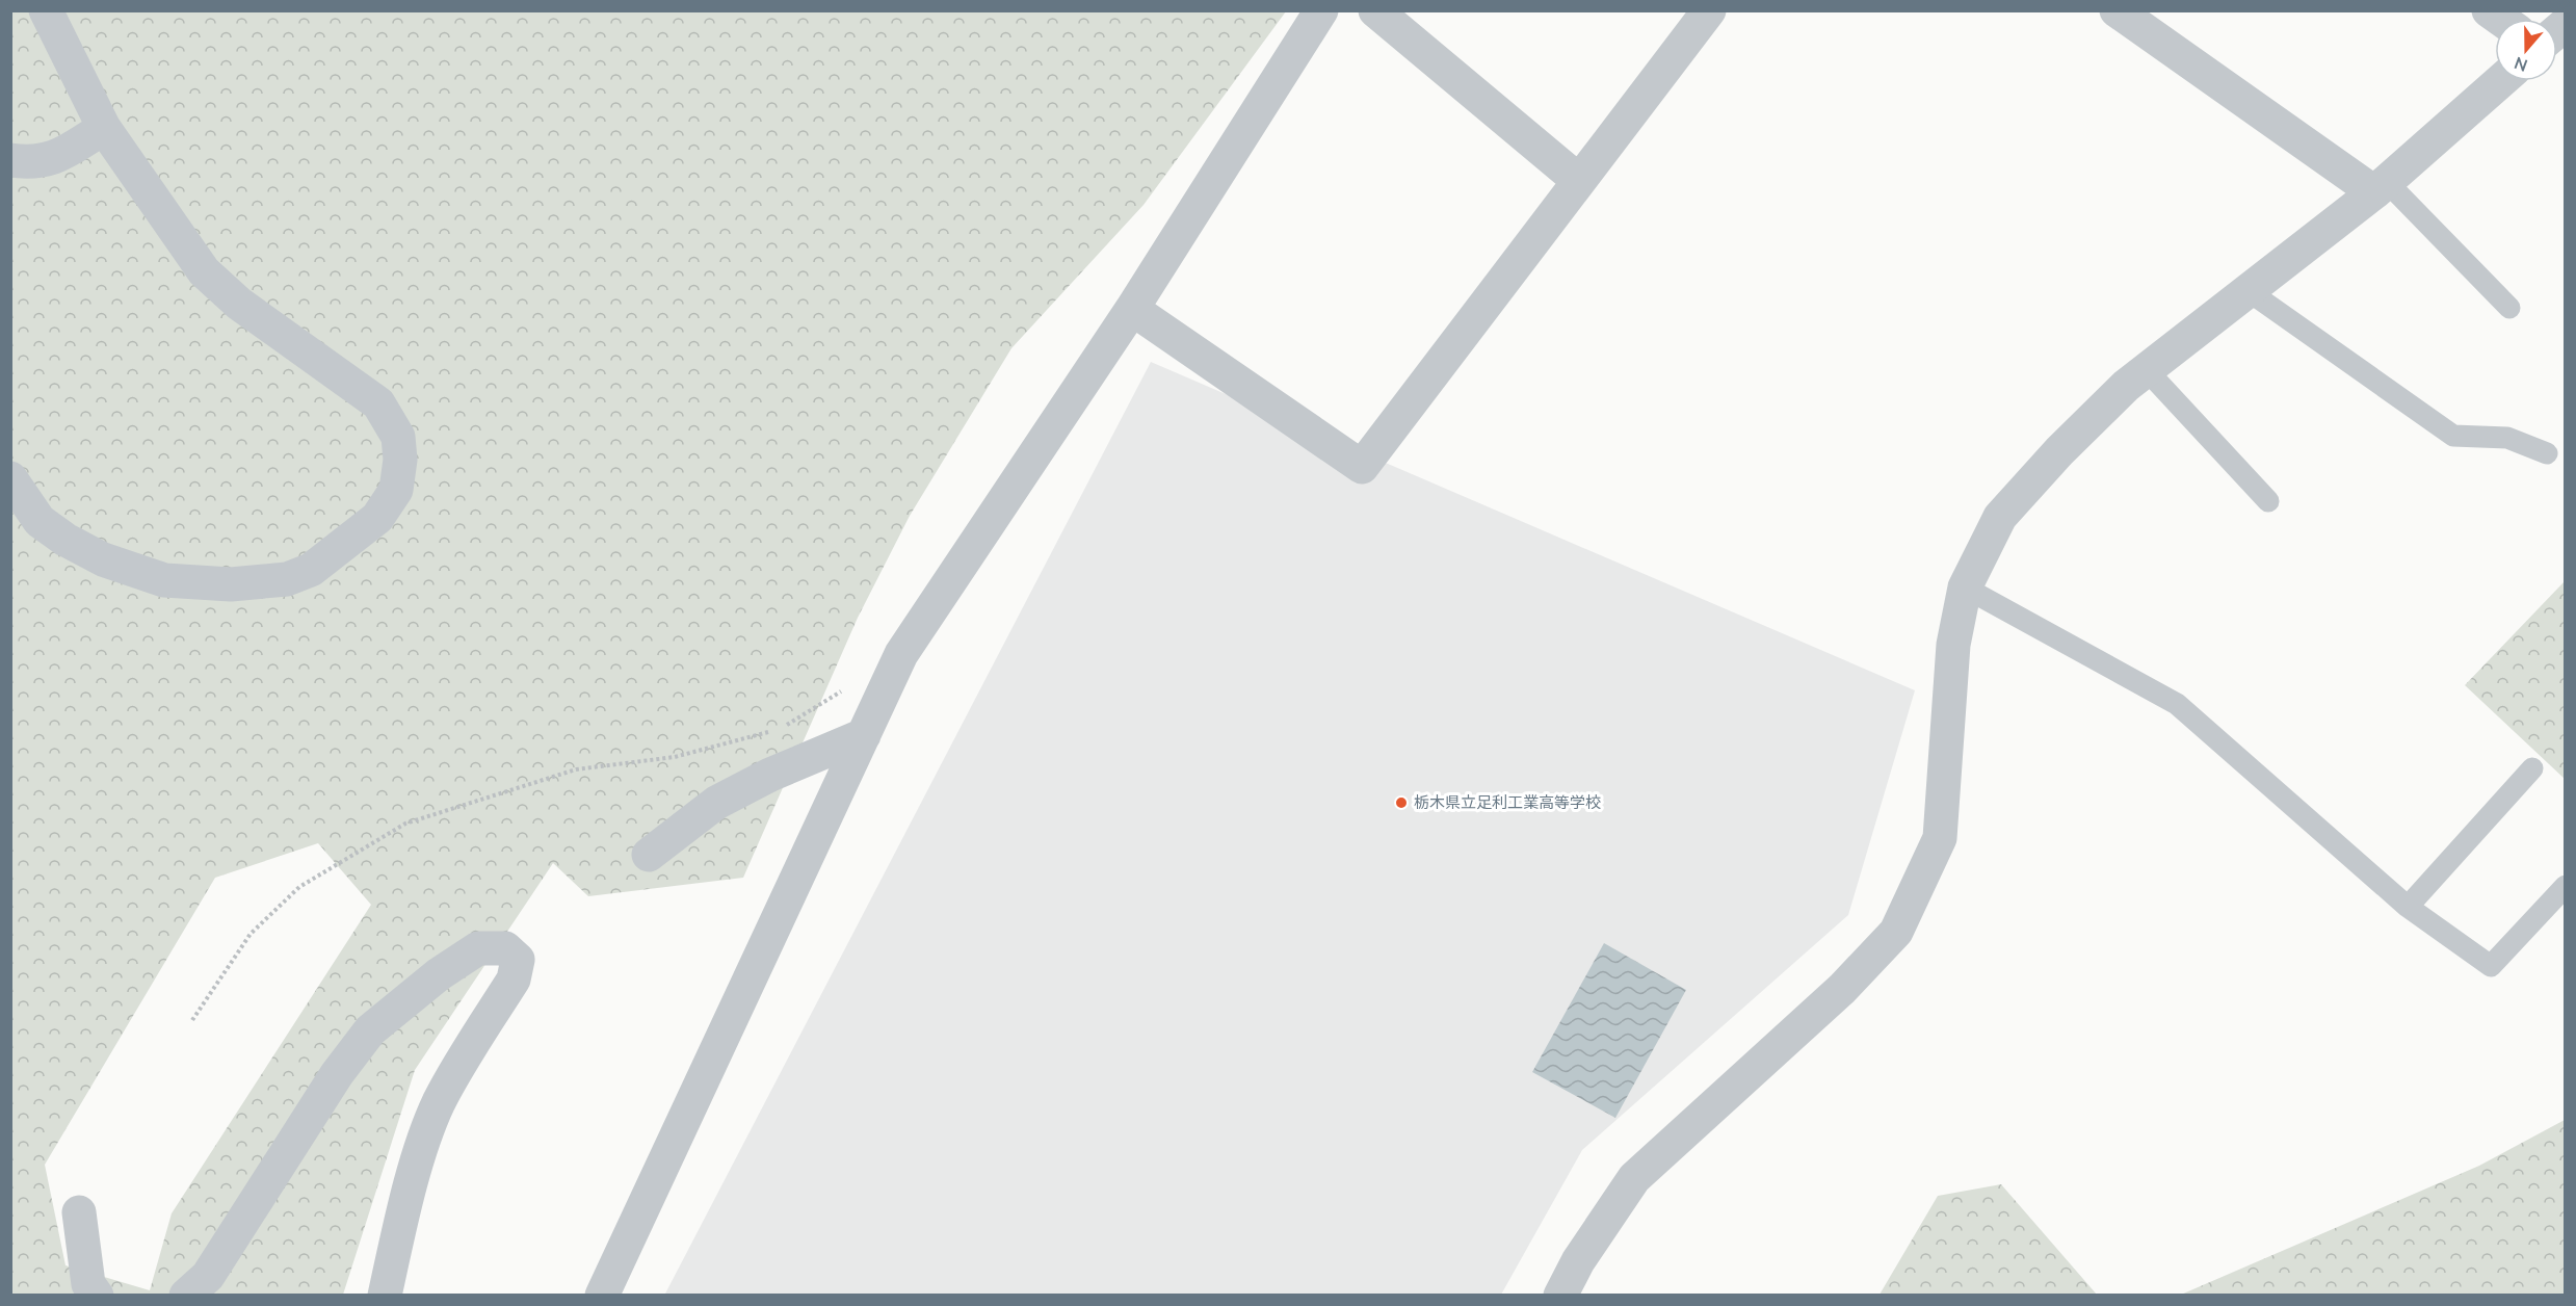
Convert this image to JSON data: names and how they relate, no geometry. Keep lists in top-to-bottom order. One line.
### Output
{"places":["栃木県立足利工業高等学校"],"north":"bottom"}
